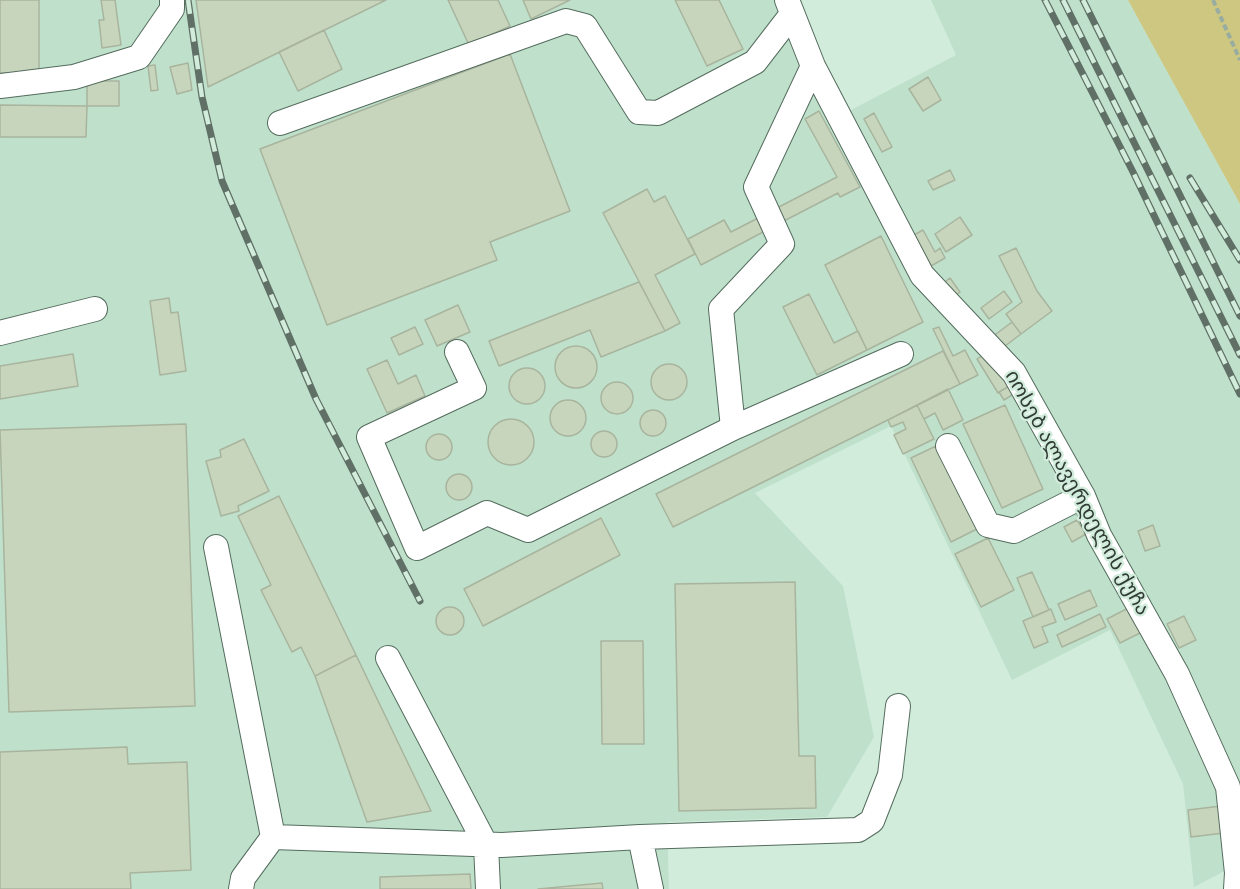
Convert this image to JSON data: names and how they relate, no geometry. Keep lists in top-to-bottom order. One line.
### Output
{"streets":{"street":["იოსებ ალავერდელის ქუჩა"]}}
